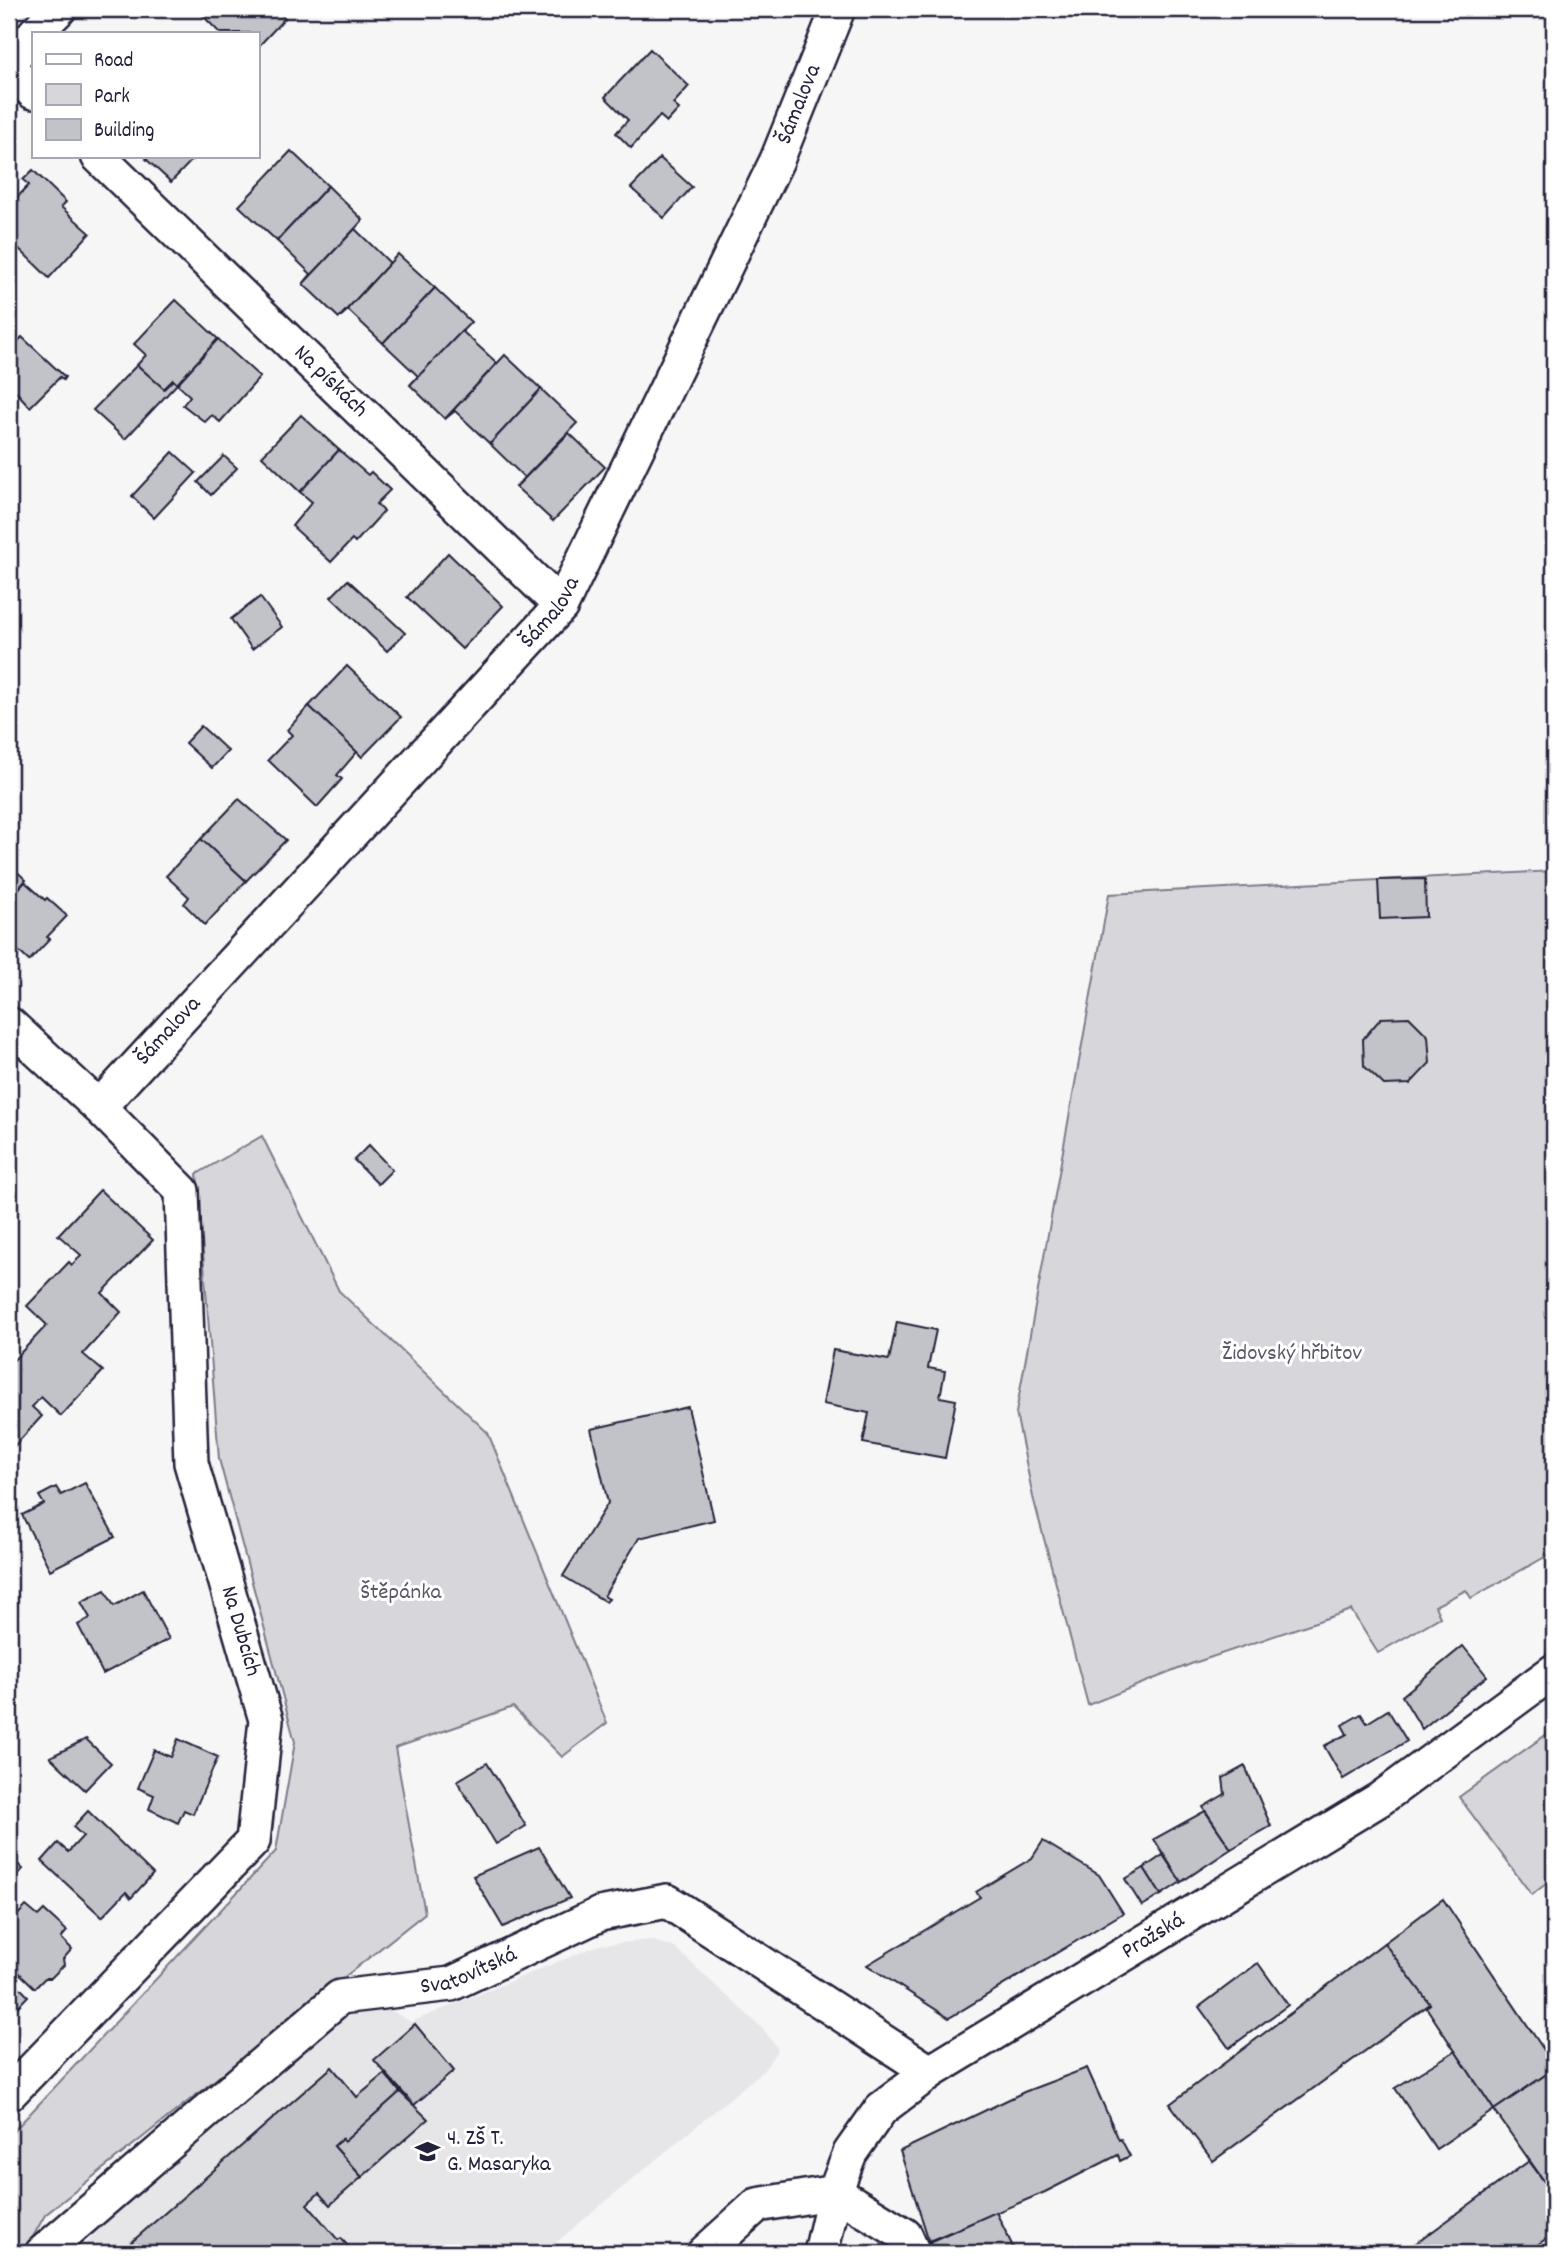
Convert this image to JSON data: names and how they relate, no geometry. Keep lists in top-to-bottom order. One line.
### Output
{"streets":{"street":["Šámalova","Na pískách","Na Dubcích","Pražská","Svatovítská"]},"crossings":[["Šámalova","Na pískách"],["Šámalova","Na Dubcích"],["Pražská","Svatovítská"]],"parks":["Židovský hřbitov","Štěpánka"],"places":{"school or university":["4. ZŠ T. G. Masaryka"]},"legend":["Road","Park","Building"]}
